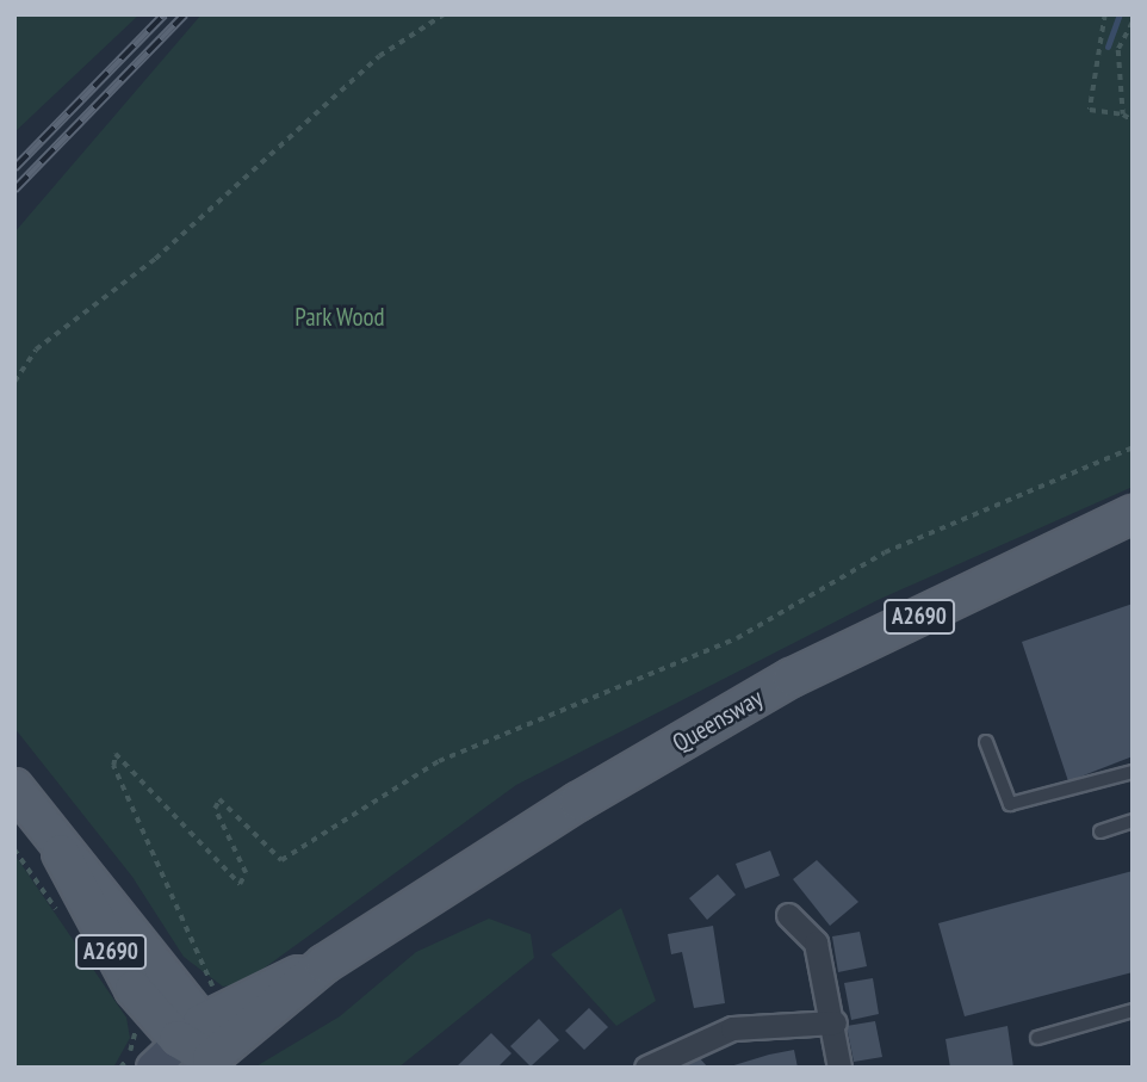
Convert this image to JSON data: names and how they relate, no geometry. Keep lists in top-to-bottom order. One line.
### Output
{"streets":{"main road":["A2690","Queensway"]},"crossings":[["A2690","Queensway"]],"parks":["Park Wood"]}
